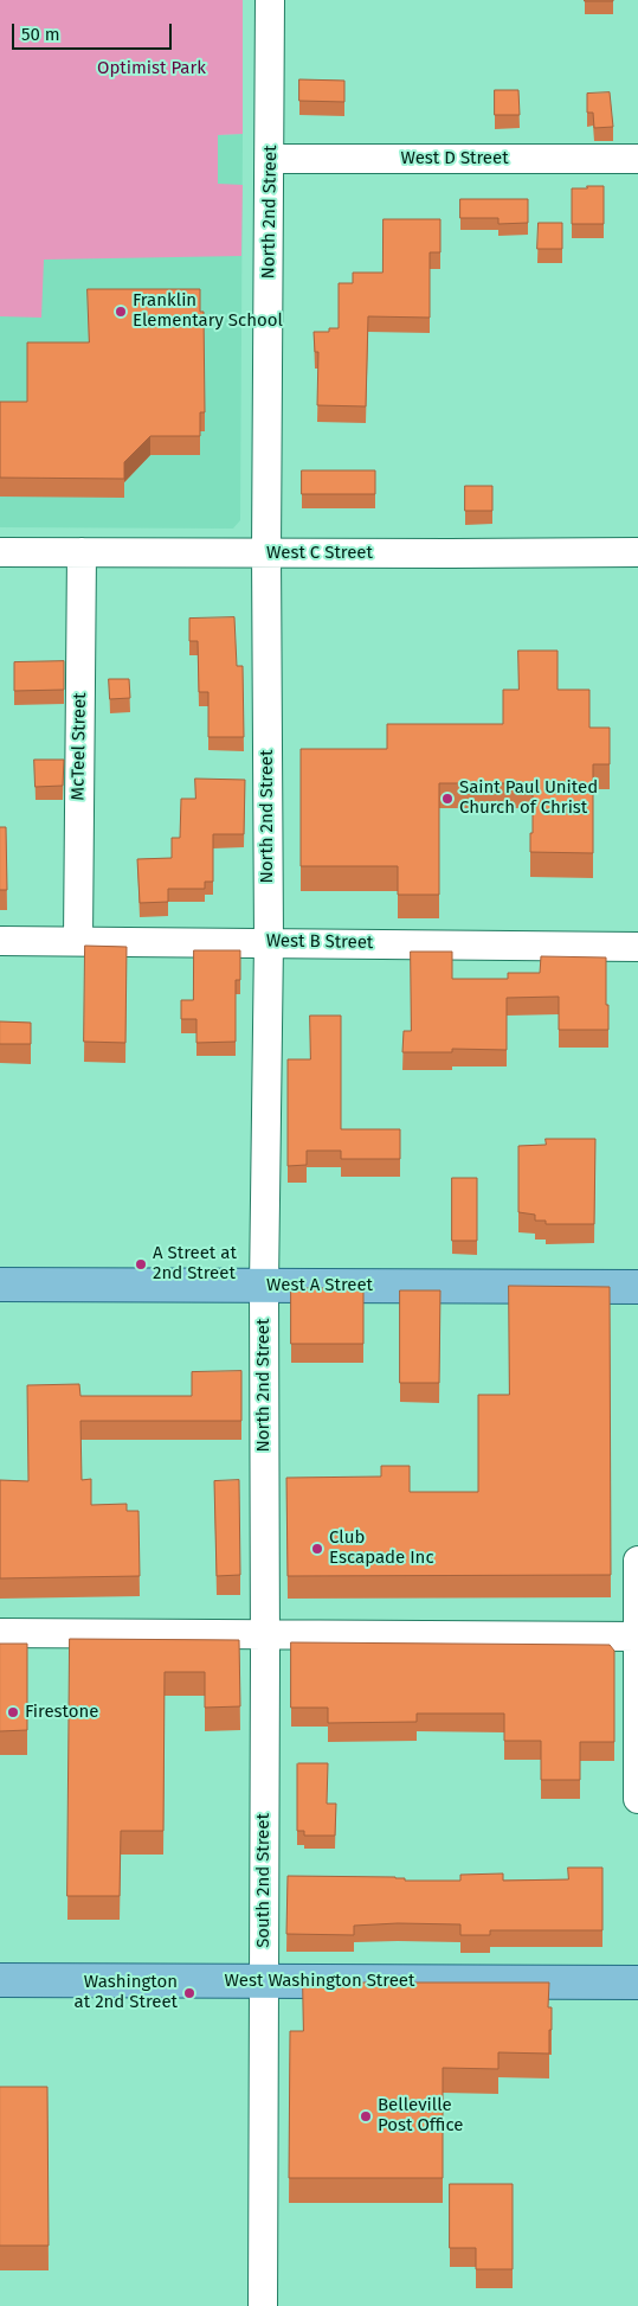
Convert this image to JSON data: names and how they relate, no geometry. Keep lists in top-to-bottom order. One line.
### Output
{"streets":{"main road":["West A Street","West Washington Street"],"street":["West D Street","North 2nd Street","West C Street","McTeel Street","West B Street","South 2nd Street"]},"crossings":[["West D Street","North 2nd Street"],["North 2nd Street","West C Street"],["North 2nd Street","West B Street"],["North 2nd Street","West A Street"],["North 2nd Street","South 2nd Street"],["West C Street","McTeel Street"],["McTeel Street","West B Street"],["South 2nd Street","West Washington Street"]],"parks":["Optimist Park"],"places":["Franklin Elementary School","Saint Paul United Church of Christ","A Street at 2nd Street","Club Escapade Inc","Firestone","Washington at 2nd Street","Belleville Post Office"],"scale_bar":"50 m"}
